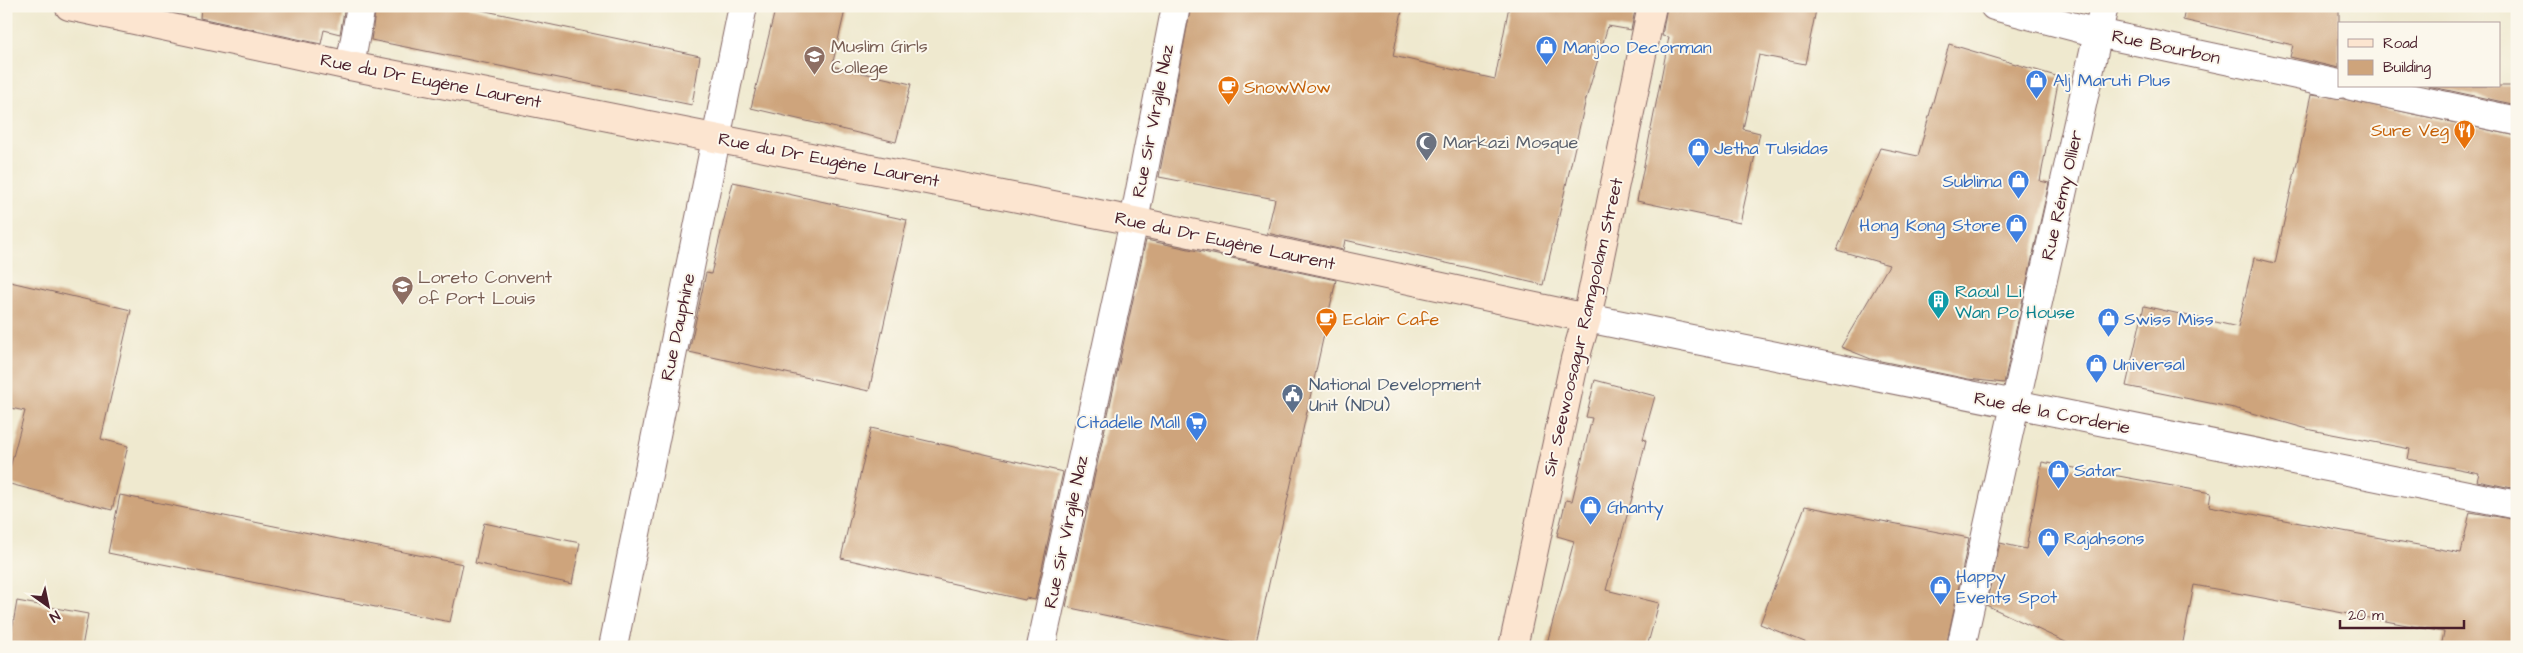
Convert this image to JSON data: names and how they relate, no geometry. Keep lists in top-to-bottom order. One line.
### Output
{"streets":{"street":["Rue Bourbon","Rue du Dr Eugène Laurent","Rue Sir Virgile Naz","Rue Rémy Ollier","Rue Dauphine","Sir Seewoosagur Ramgoolam Street","Rue de la Corderie"]},"crossings":[["Rue Bourbon","Rue Rémy Ollier"],["Rue du Dr Eugène Laurent","Rue Sir Virgile Naz"],["Rue du Dr Eugène Laurent","Rue Dauphine"],["Rue du Dr Eugène Laurent","Sir Seewoosagur Ramgoolam Street"],["Rue du Dr Eugène Laurent","Rue de la Corderie"],["Rue Rémy Ollier","Rue de la Corderie"],["Sir Seewoosagur Ramgoolam Street","Rue de la Corderie"]],"places":{"shop":["Manjoo Decorman","Alj Maruti Plus","Jetha Tulsidas","Sublima","Hong Kong Store","Swiss Miss","Universal","Satar","Ghanty","Rajahsons","Happy Events Spot"],"school or university":["Muslim Girls College","Loreto Convent of Port Louis"],"cafe":["SnowWow","Eclair Cafe"],"restaurant":["Sure Veg"],"mosque":["Markazi Mosque"],"building":["Raoul Li Wan Po House"],"public building":["National Development Unit (NDU)"],"supermarket":["Citadelle Mall"]},"legend":["Road","Building"],"scale_bar":"20 m","north":"bottom right"}
